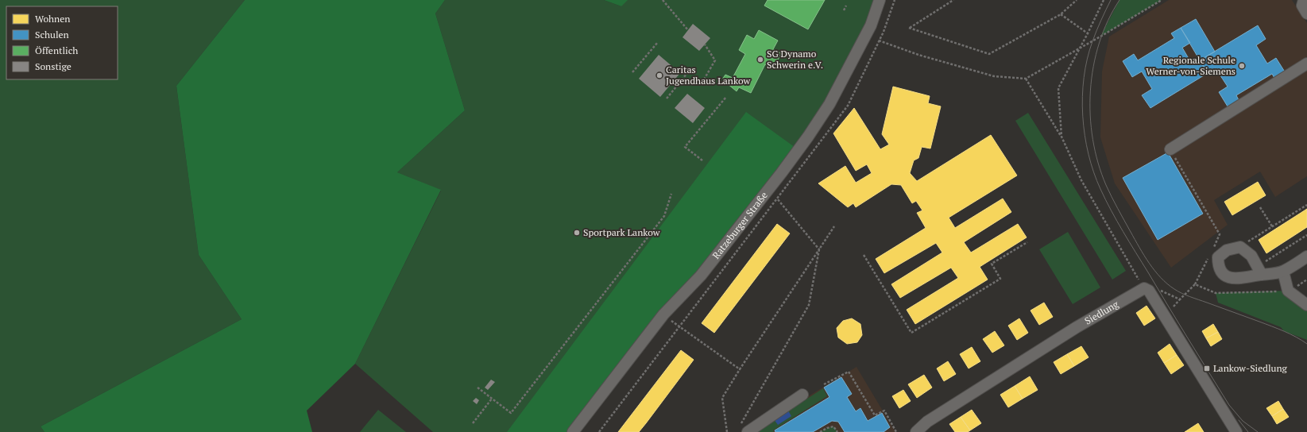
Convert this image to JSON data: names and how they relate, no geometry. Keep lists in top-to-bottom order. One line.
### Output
{"streets":{"street":["Ratzeburger Straße","Siedlung"]},"places":{"other":["SG Dynamo Schwerin e.V.","Regionale Schule Werner-von-Siemens","Caritas Jugendhaus Lankow","Sportpark Lankow"],"transit":["Lankow-Siedlung"]},"legend":["Wohnen","Schulen","Öffentlich","Sonstige"]}
